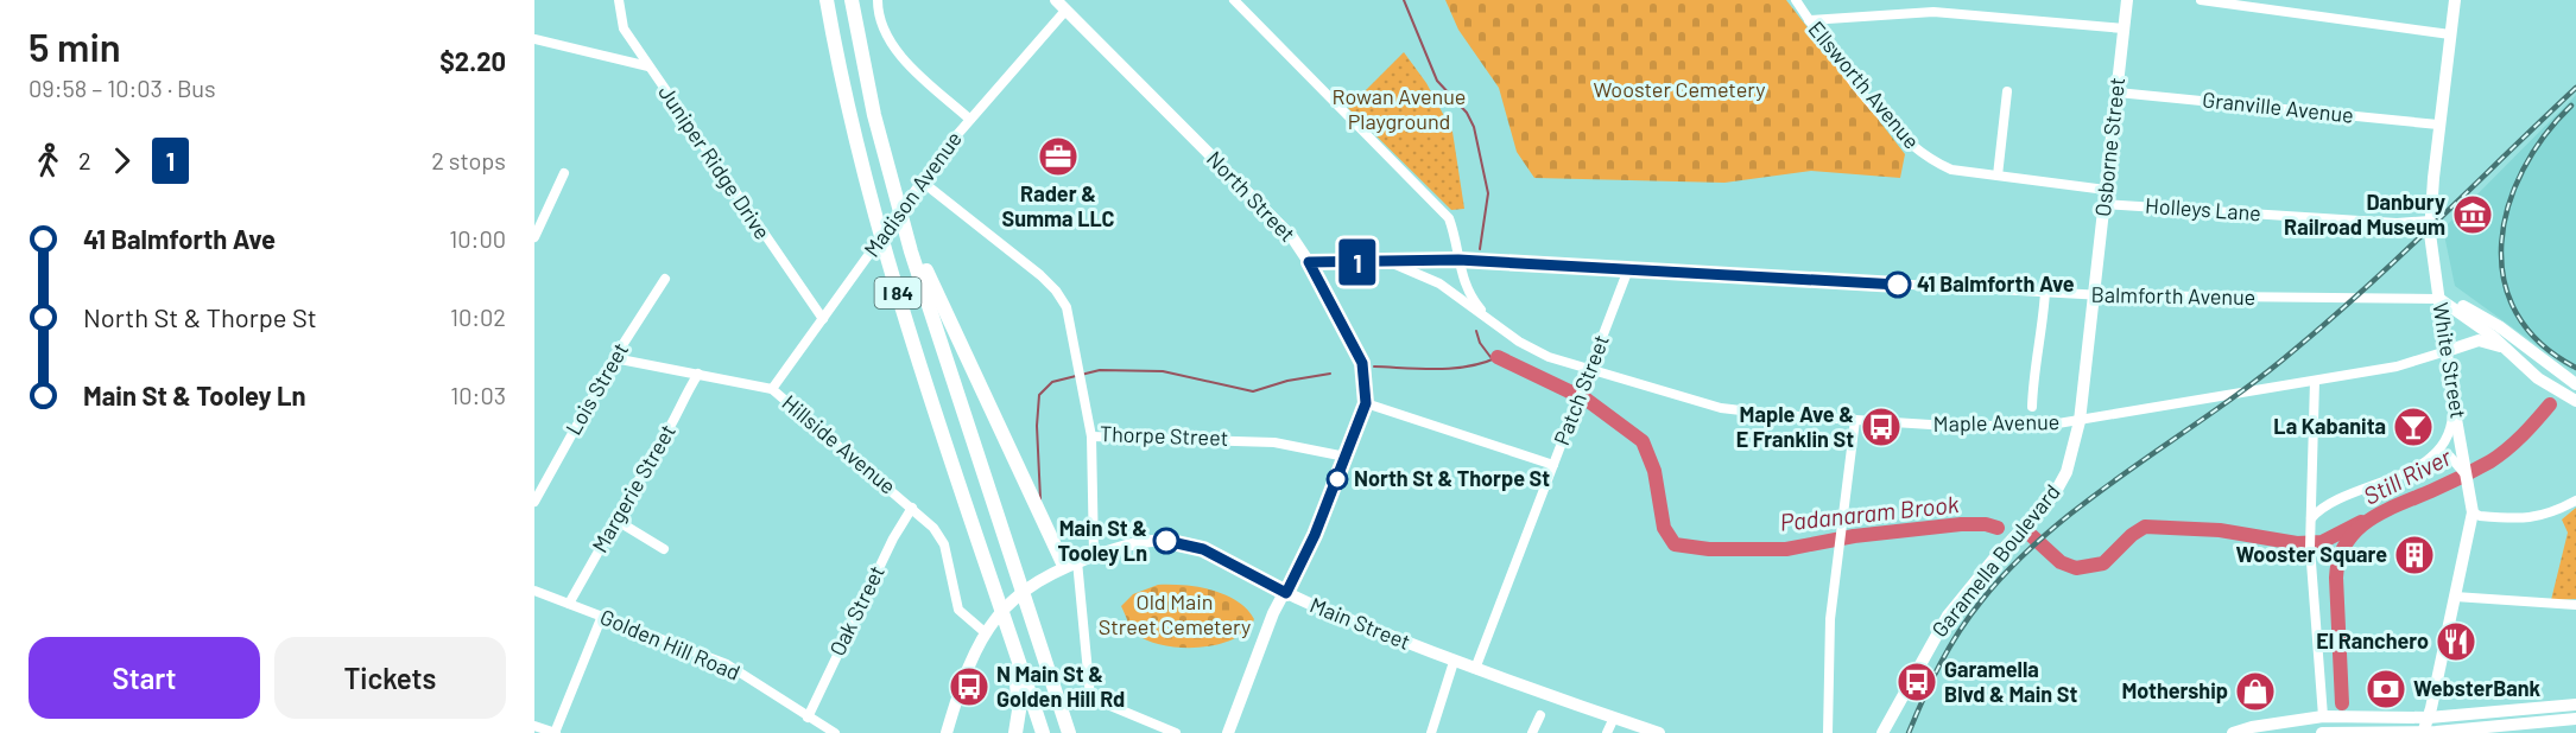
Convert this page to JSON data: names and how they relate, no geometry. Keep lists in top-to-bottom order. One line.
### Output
{"streets":{"highway":["I 84"],"main road":["Osborne Street","North Street","White Street","Garamella Boulevard","Main Street"],"street":["Ellsworth Avenue","Granville Avenue","Juniper Ridge Drive","Madison Avenue","Holleys Lane","Balmforth Avenue","Lois Street","Patch Street","Maple Avenue","Thorpe Street","Hillside Avenue","Margerie Street","Oak Street","Golden Hill Road"]},"crossings":[["Ellsworth Avenue","Osborne Street"],["Ellsworth Avenue","Holleys Lane"],["Granville Avenue","Osborne Street"],["Granville Avenue","White Street"],["Osborne Street","Holleys Lane"],["Osborne Street","Balmforth Avenue"],["Osborne Street","Garamella Boulevard"],["Juniper Ridge Drive","Madison Avenue"],["Madison Avenue","North Street"],["Madison Avenue","Thorpe Street"],["Madison Avenue","Hillside Avenue"],["North Street","Balmforth Avenue"],["North Street","Thorpe Street"],["North Street","Main Street"],["Holleys Lane","White Street"],["Balmforth Avenue","White Street"],["Balmforth Avenue","Patch Street"],["Balmforth Avenue","Garamella Boulevard"],["White Street","Maple Avenue"],["Lois Street","Hillside Avenue"],["Patch Street","Maple Avenue"],["Patch Street","Main Street"],["Maple Avenue","Garamella Boulevard"],["Hillside Avenue","Margerie Street"],["Hillside Avenue","Oak Street"],["Hillside Avenue","Main Street"],["Margerie Street","Golden Hill Road"],["Oak Street","Golden Hill Road"]],"water":["Still River","Padanaram Brook"],"parks":["Wooster Cemetery","Rowan Avenue Playground","Old Main Street Cemetery"],"places":{"office":["Rader & Summa LLC"],"museum":["Danbury Railroad Museum"],"other":["41 Balmforth Ave","North St & Thorpe St","Main St & Tooley Ln"],"bus stop":["Maple Ave & E Franklin St","Garamella Blvd & Main St","N Main St & Golden Hill Rd"],"bar":["La Kabanita"],"building":["Wooster Square"],"restaurant":["El Ranchero"],"bank":["WebsterBank"],"shop":["Mothership"]},"lines":["bus line 1"],"page":{"heading":["5 min","09:58 – 10:03 · Bus","$2.20"],"on_map":"1","legs":["2","1","2 stops"],"list":[{"name":"41 Balmforth Ave","value":"10:00"},{"name":"North St & Thorpe St","value":"10:02"},{"name":"Main St & Tooley Ln","value":"10:03"}],"buttons":["Start","Tickets"]}}
